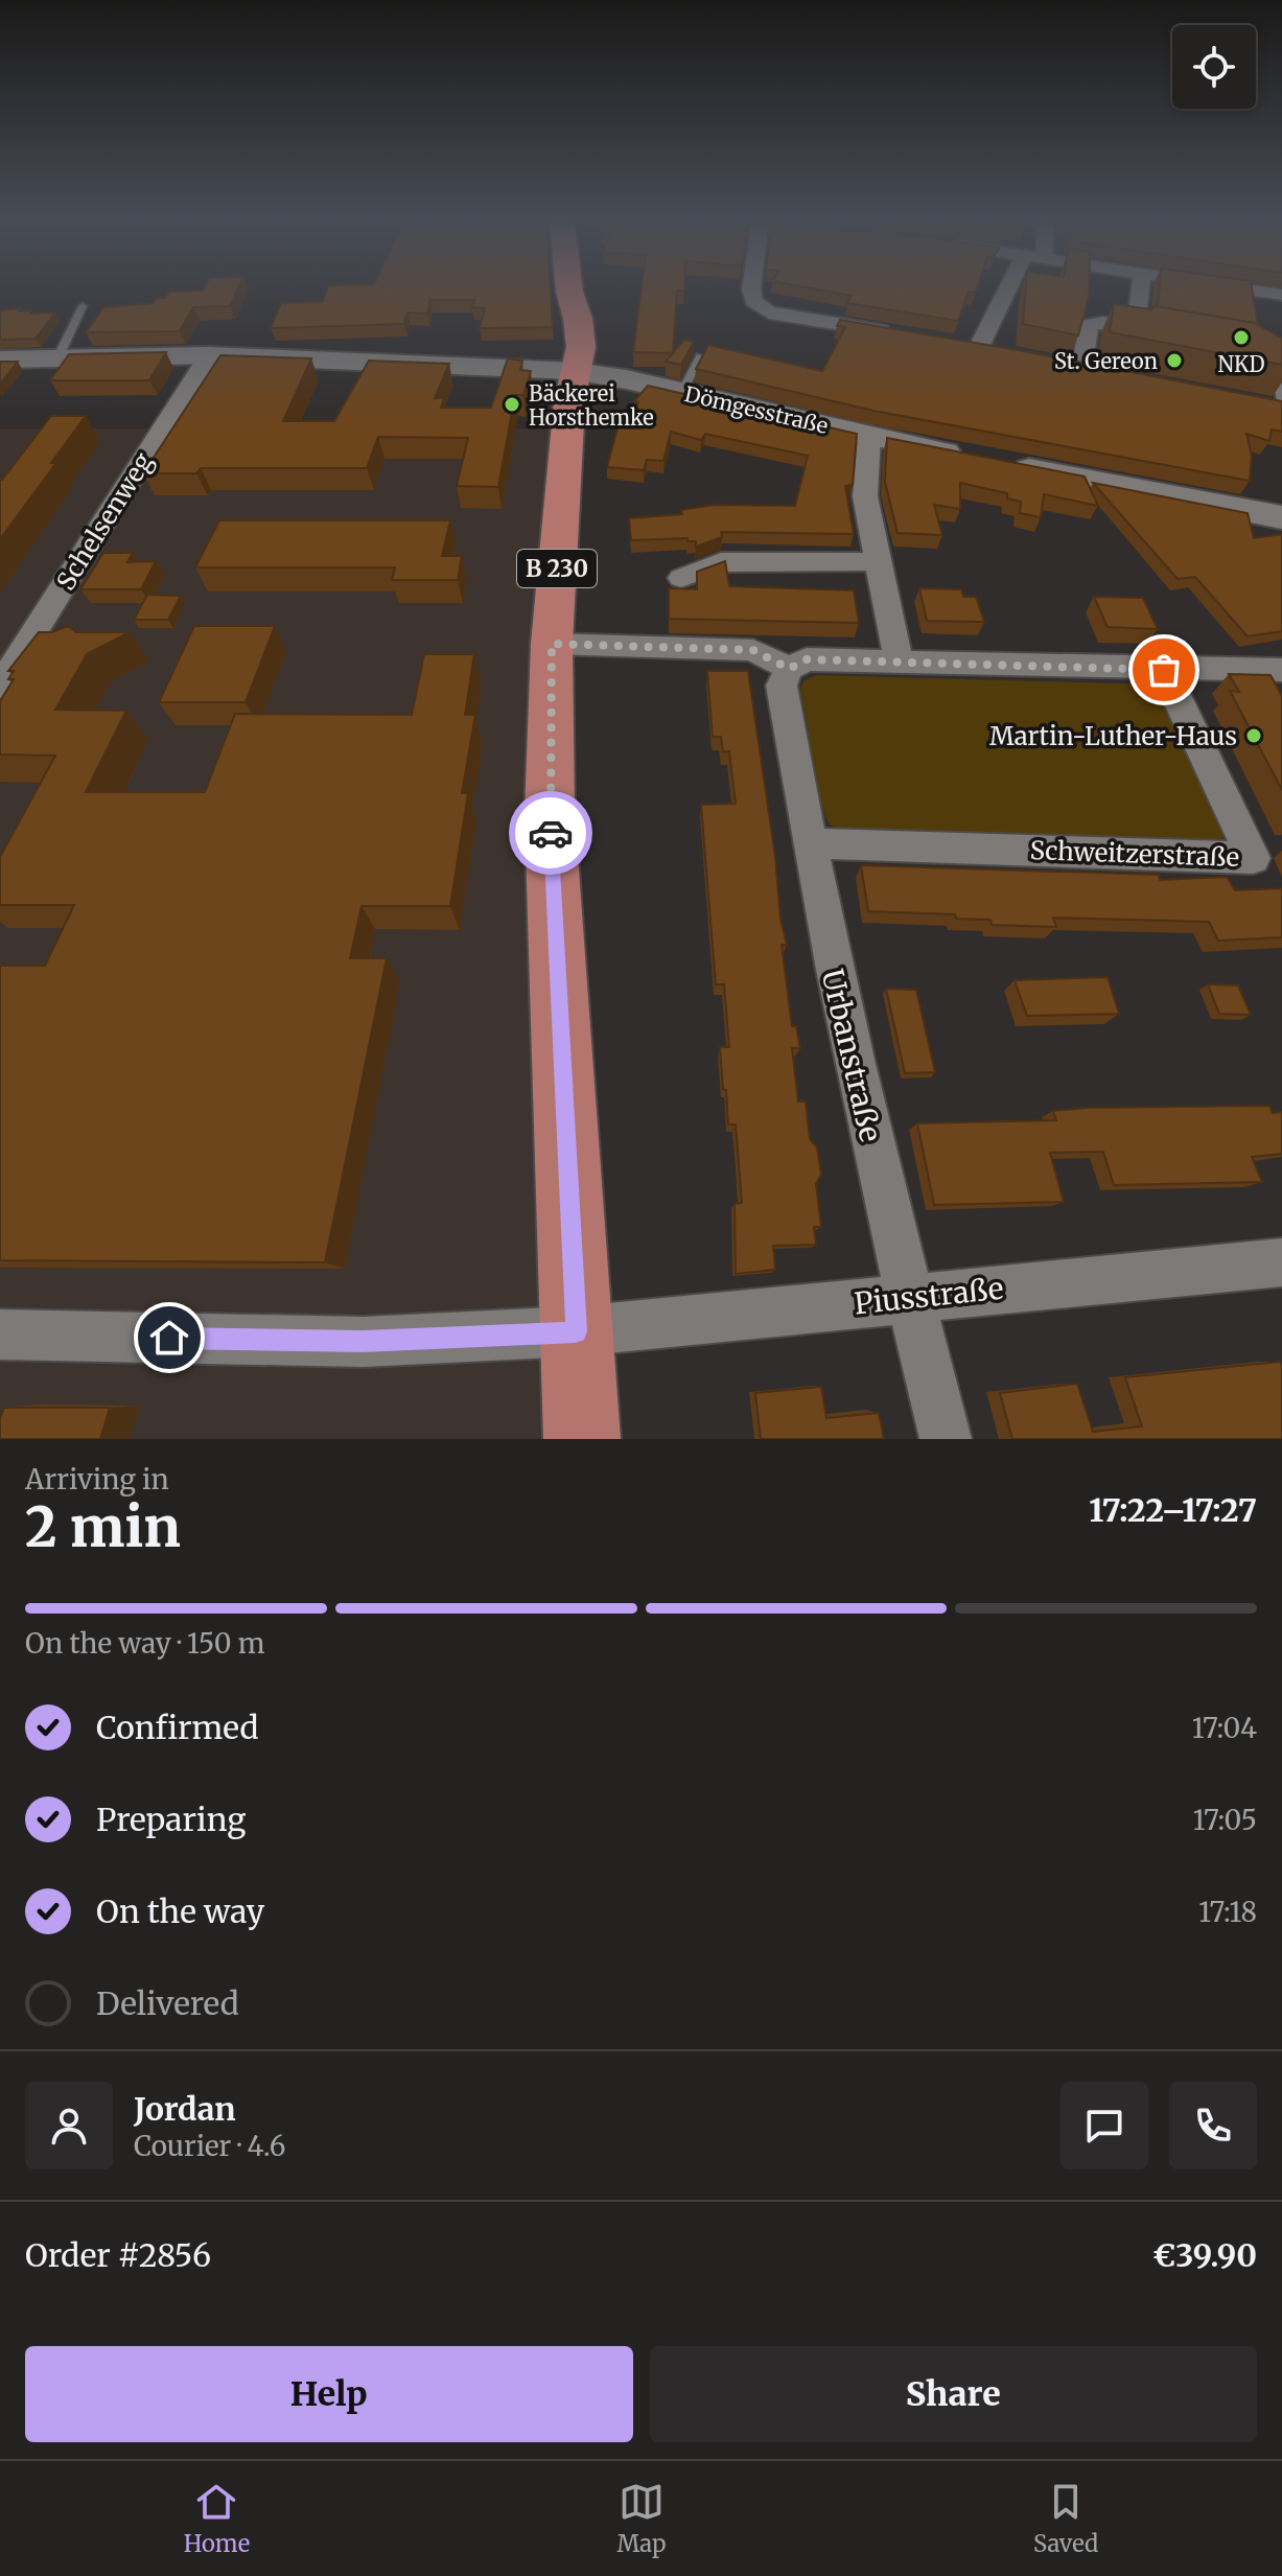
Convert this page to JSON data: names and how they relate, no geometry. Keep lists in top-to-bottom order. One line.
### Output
{"streets":{"main road":["Dömgesstraße","B 230"],"street":["Schelsenweg","Schweitzerstraße","Urbanstraße","Piusstraße"]},"crossings":[["Dömgesstraße","Schelsenweg"],["Dömgesstraße","B 230"],["B 230","Piusstraße"],["Schweitzerstraße","Urbanstraße"],["Urbanstraße","Piusstraße"]],"places":["NKD","St. Gereon","Bäckerei Horsthemke","Martin-Luther-Haus"],"page":{"heading":["2 min","Arriving in","17:22–17:27"],"panel":["Jordan","Courier · 4.6","Order #2856","€39.90"],"bar":"On the way · 150 m","list":[["Confirmed","17:04"],["Preparing","17:05"],["On the way","17:18"],"Delivered"],"buttons":["Help","Share"],"tabs":["Home","Map","Saved"]}}
